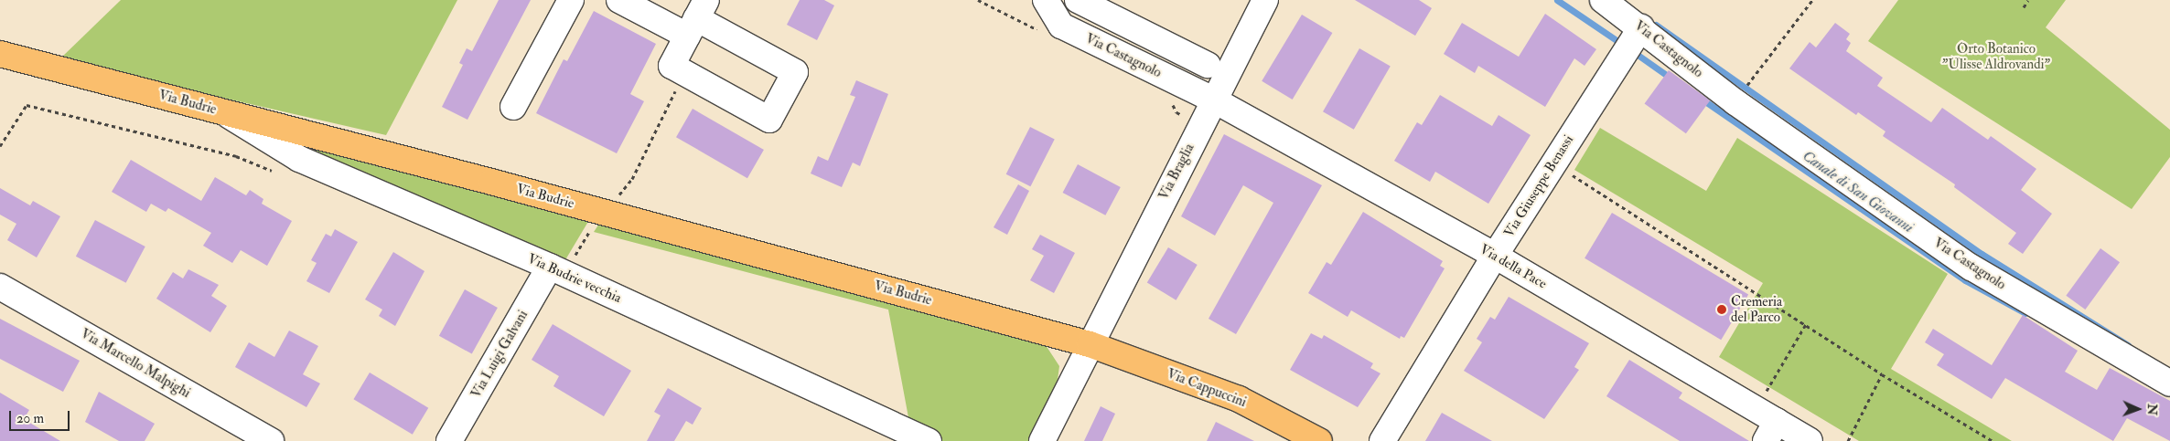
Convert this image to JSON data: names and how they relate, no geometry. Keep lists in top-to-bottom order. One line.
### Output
{"streets":{"main road":["Via Budrie","Via Cappuccini"],"street":["Via Castagnolo","Via Braglia","Via Giuseppe Benassi","Via della Pace","Via Budrie vecchia","Via Luigi Galvani","Via Marcello Malpighi"]},"crossings":[["Via Castagnolo","Via Braglia"],["Via Castagnolo","Via Giuseppe Benassi"],["Via Castagnolo","Via della Pace"],["Via Budrie","Via Braglia"],["Via Budrie","Via Budrie vecchia"],["Via Budrie","Via Cappuccini"],["Via Braglia","Via della Pace"],["Via Braglia","Via Cappuccini"],["Via Giuseppe Benassi","Via della Pace"],["Via Budrie vecchia","Via Luigi Galvani"]],"water":["Canale di San Giovanni"],"parks":["Orto Botanico \"Ulisse Aldrovandi\""],"places":["Cremeria del Parco"],"scale_bar":"20 m","north":"right"}
